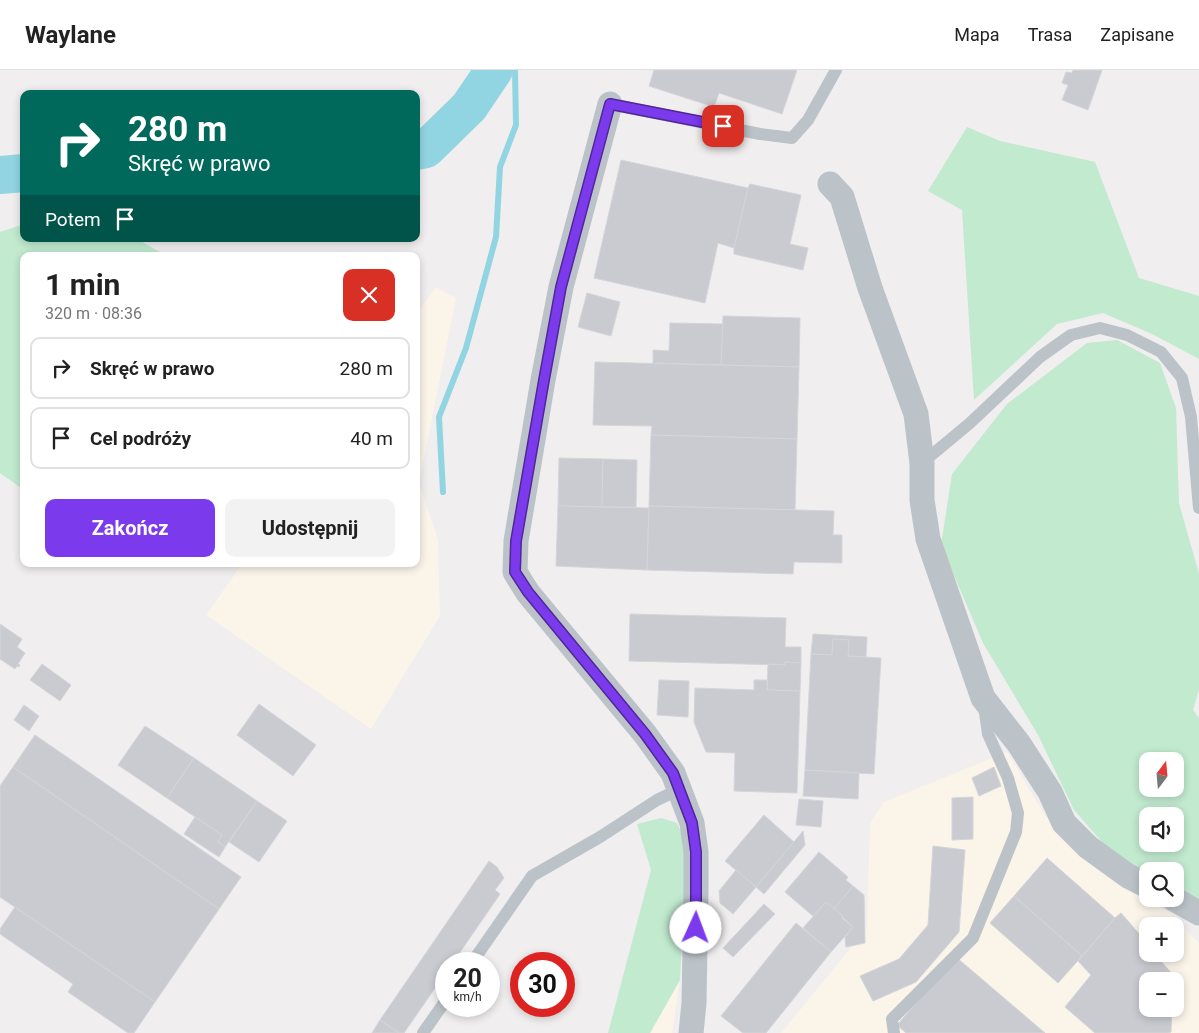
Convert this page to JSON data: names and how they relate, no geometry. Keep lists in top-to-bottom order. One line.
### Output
{"north":"top","page":{"header":"Waylane","nav":["Mapa","Trasa","Zapisane"],"turn":["280 m","Skręć w prawo"],"then":"Potem","heading":["1 min","320 m · 08:36"],"list":[{"name":"Skręć w prawo","value":"280 m"},{"name":"Cel podróży","value":"40 m"}],"buttons":["Zakończ","Udostępnij"],"map_buttons":["+","−"],"speed":"20 km/h","limit":"30"}}
